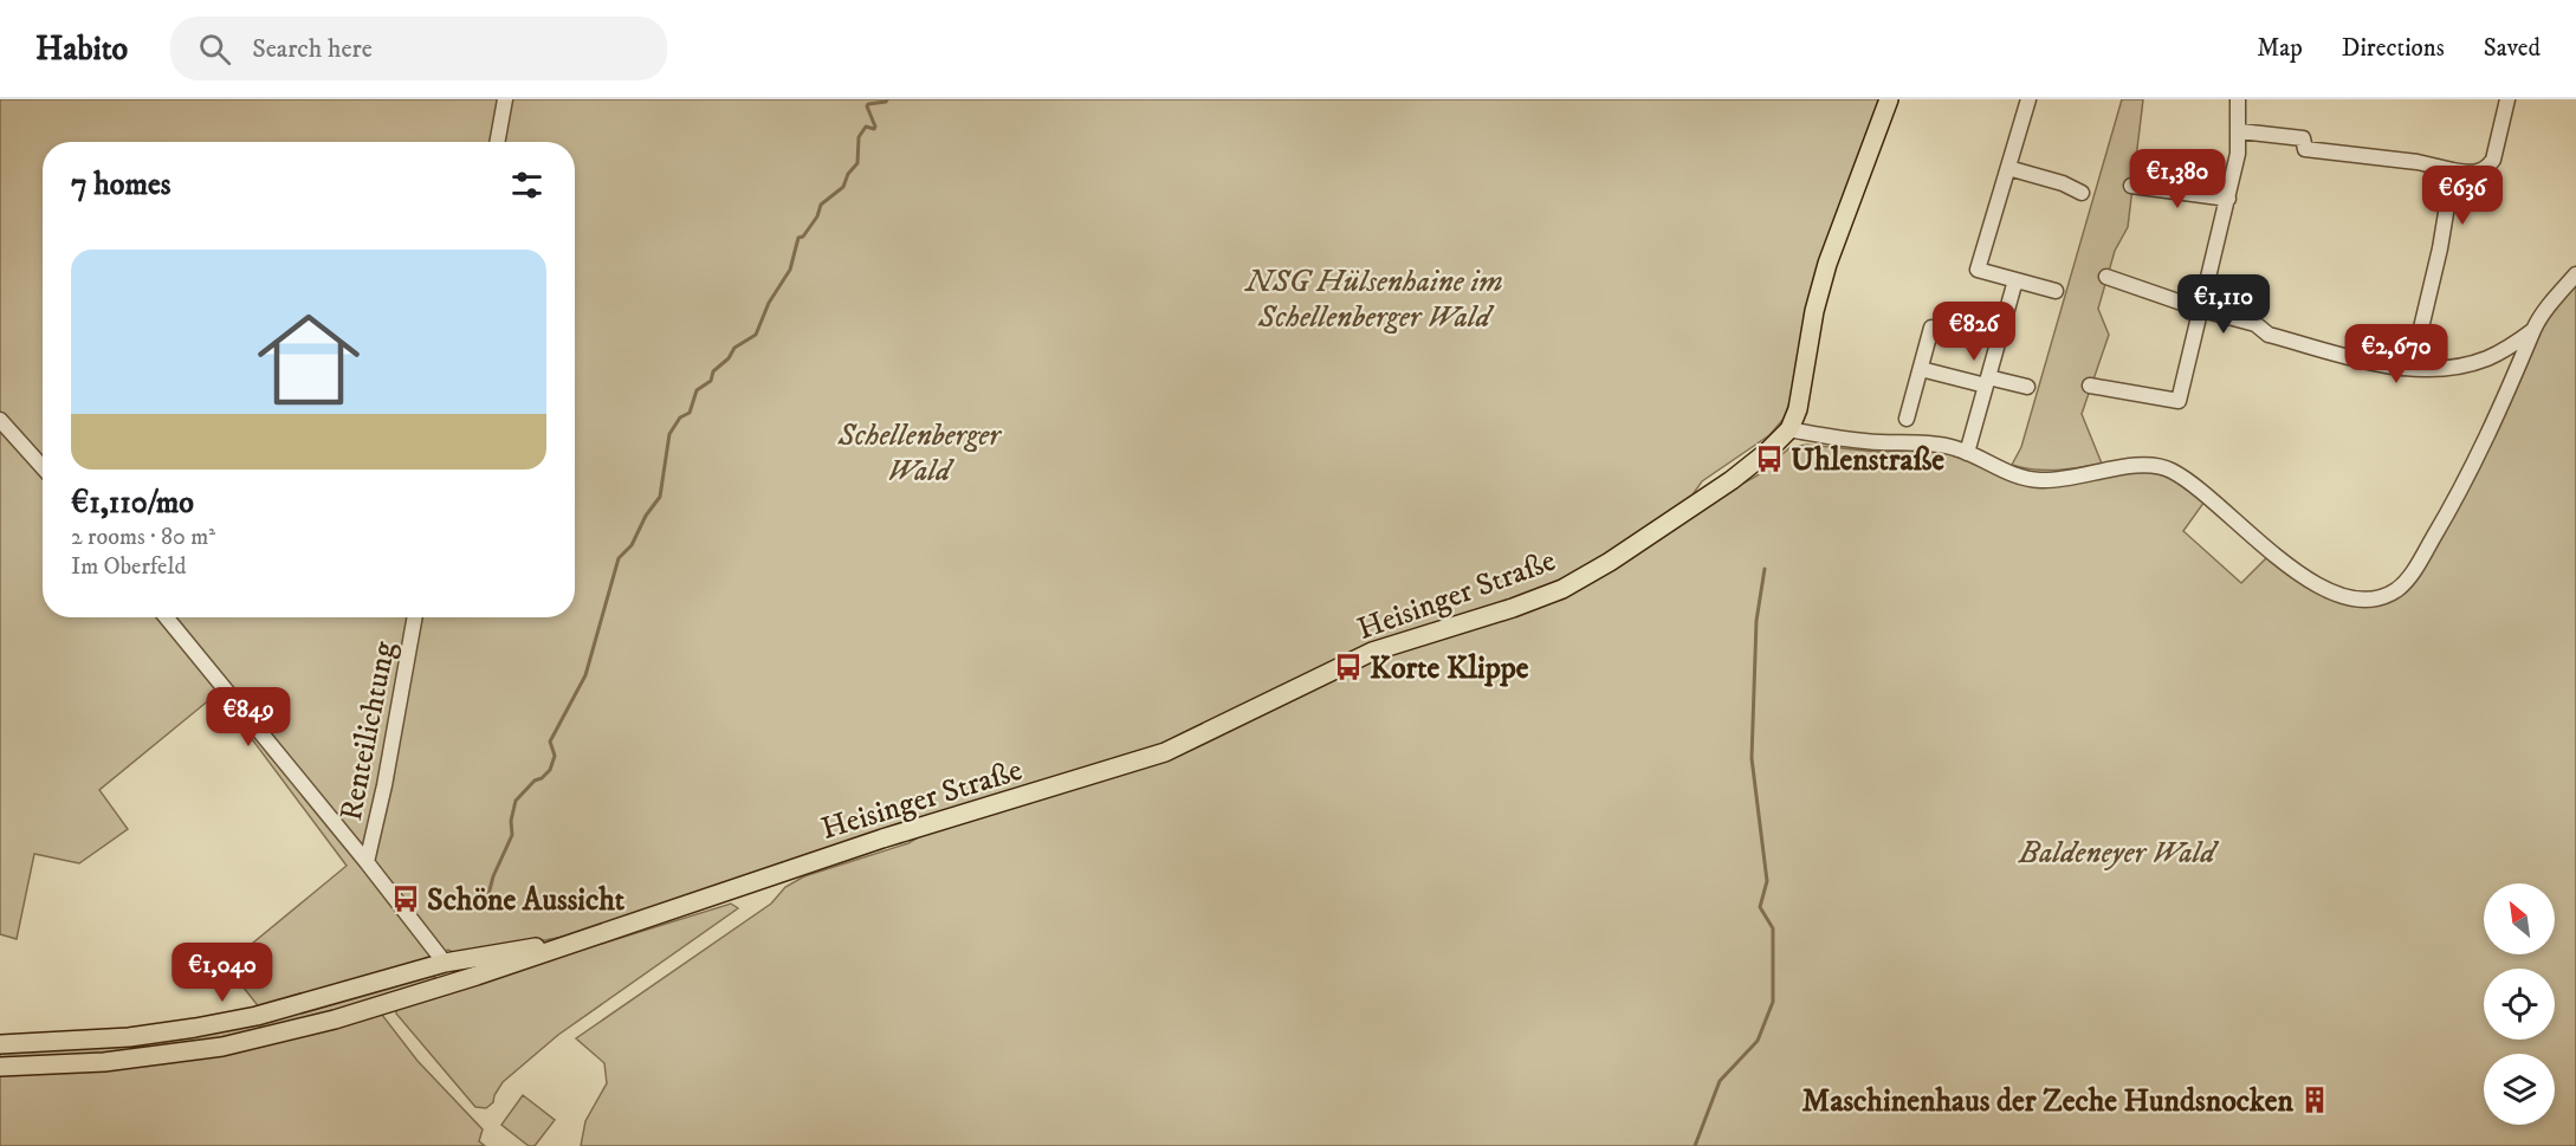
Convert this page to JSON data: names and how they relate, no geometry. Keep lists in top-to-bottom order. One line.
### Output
{"streets":{"main road":["Heisinger Straße"],"street":["Renteilichtung"]},"parks":["NSG Hülsenhaine im Schellenberger Wald","Schellenberger Wald","Baldeneyer Wald"],"places":{"bus stop":["Uhlenstraße","Korte Klippe","Schöne Aussicht"],"building":["Maschinenhaus der Zeche Hundsnocken"]},"north":"top left","page":{"header":"Habito","search":"Search here","nav":["Map","Directions","Saved"],"heading":"7 homes","price":["€1,380","€636","€1,110","€826","€2,670","€849","€1,040"],"list":[{"name":"€1,110/mo","note":"2 rooms · 80 m² · Im Oberfeld"}]}}
